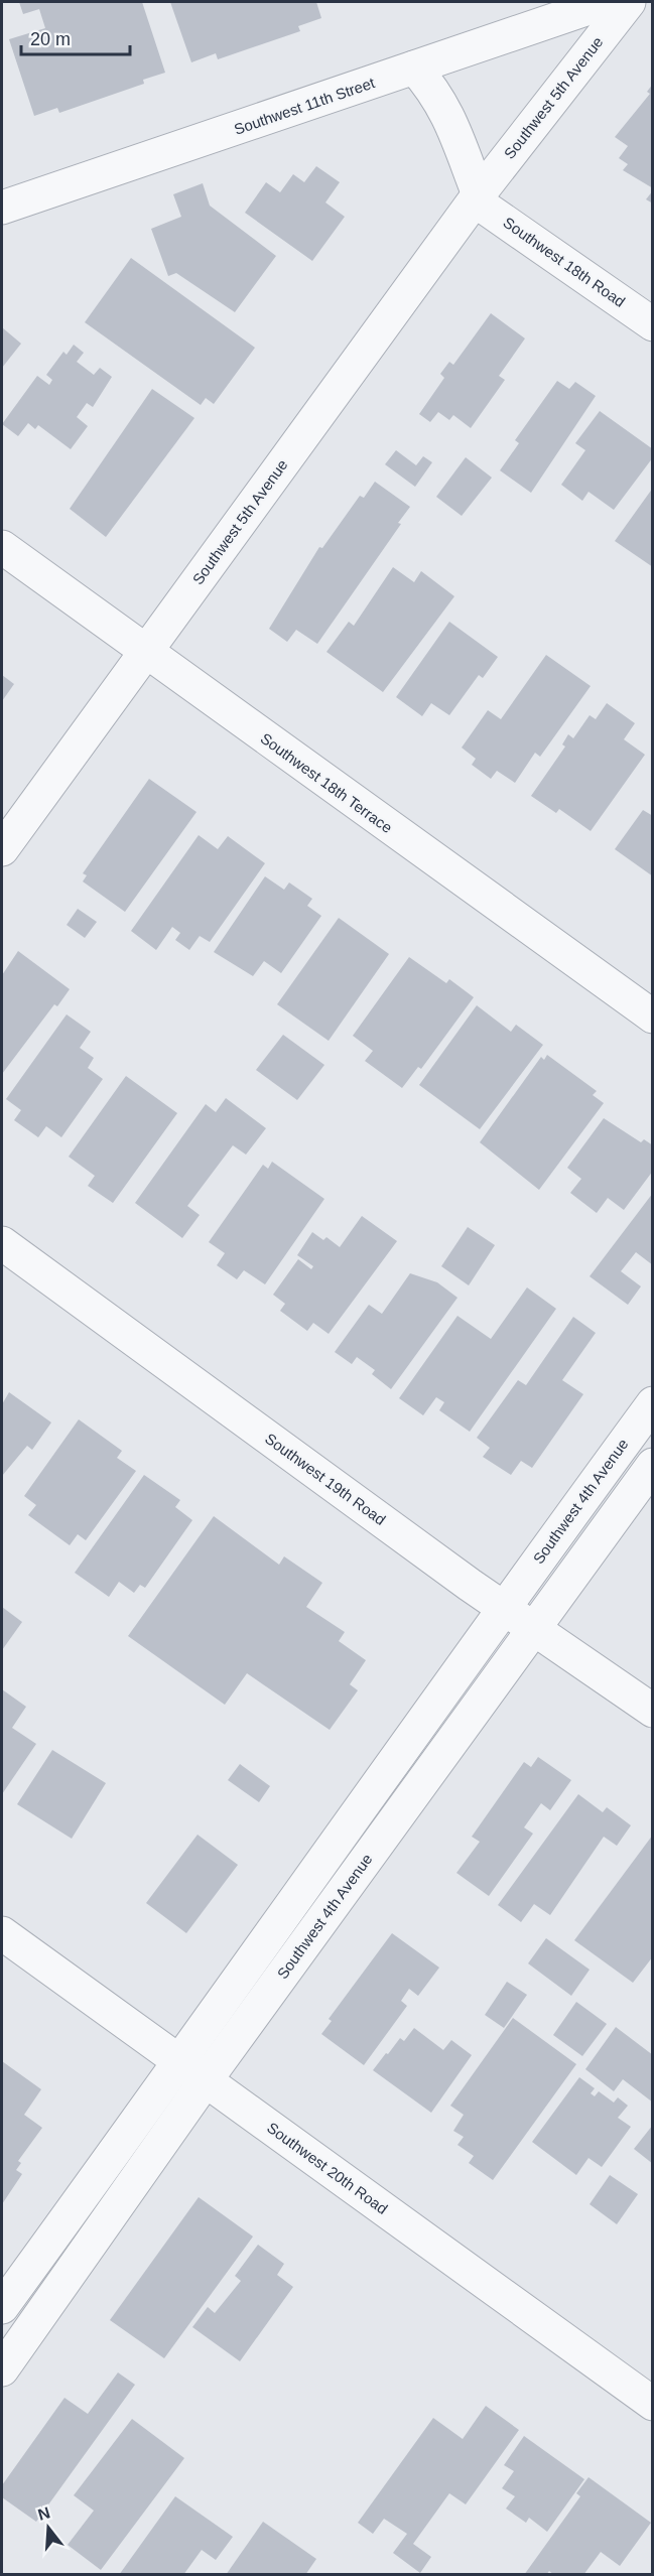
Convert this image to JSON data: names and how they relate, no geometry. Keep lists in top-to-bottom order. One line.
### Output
{"streets":{"street":["Southwest 5th Avenue","Southwest 11th Street","Southwest 18th Road","Southwest 18th Terrace","Southwest 19th Road","Southwest 4th Avenue","Southwest 20th Road"]},"crossings":[["Southwest 5th Avenue","Southwest 18th Road"],["Southwest 5th Avenue","Southwest 18th Terrace"],["Southwest 19th Road","Southwest 4th Avenue"],["Southwest 4th Avenue","Southwest 20th Road"]],"scale_bar":"20 m","north":"top"}
